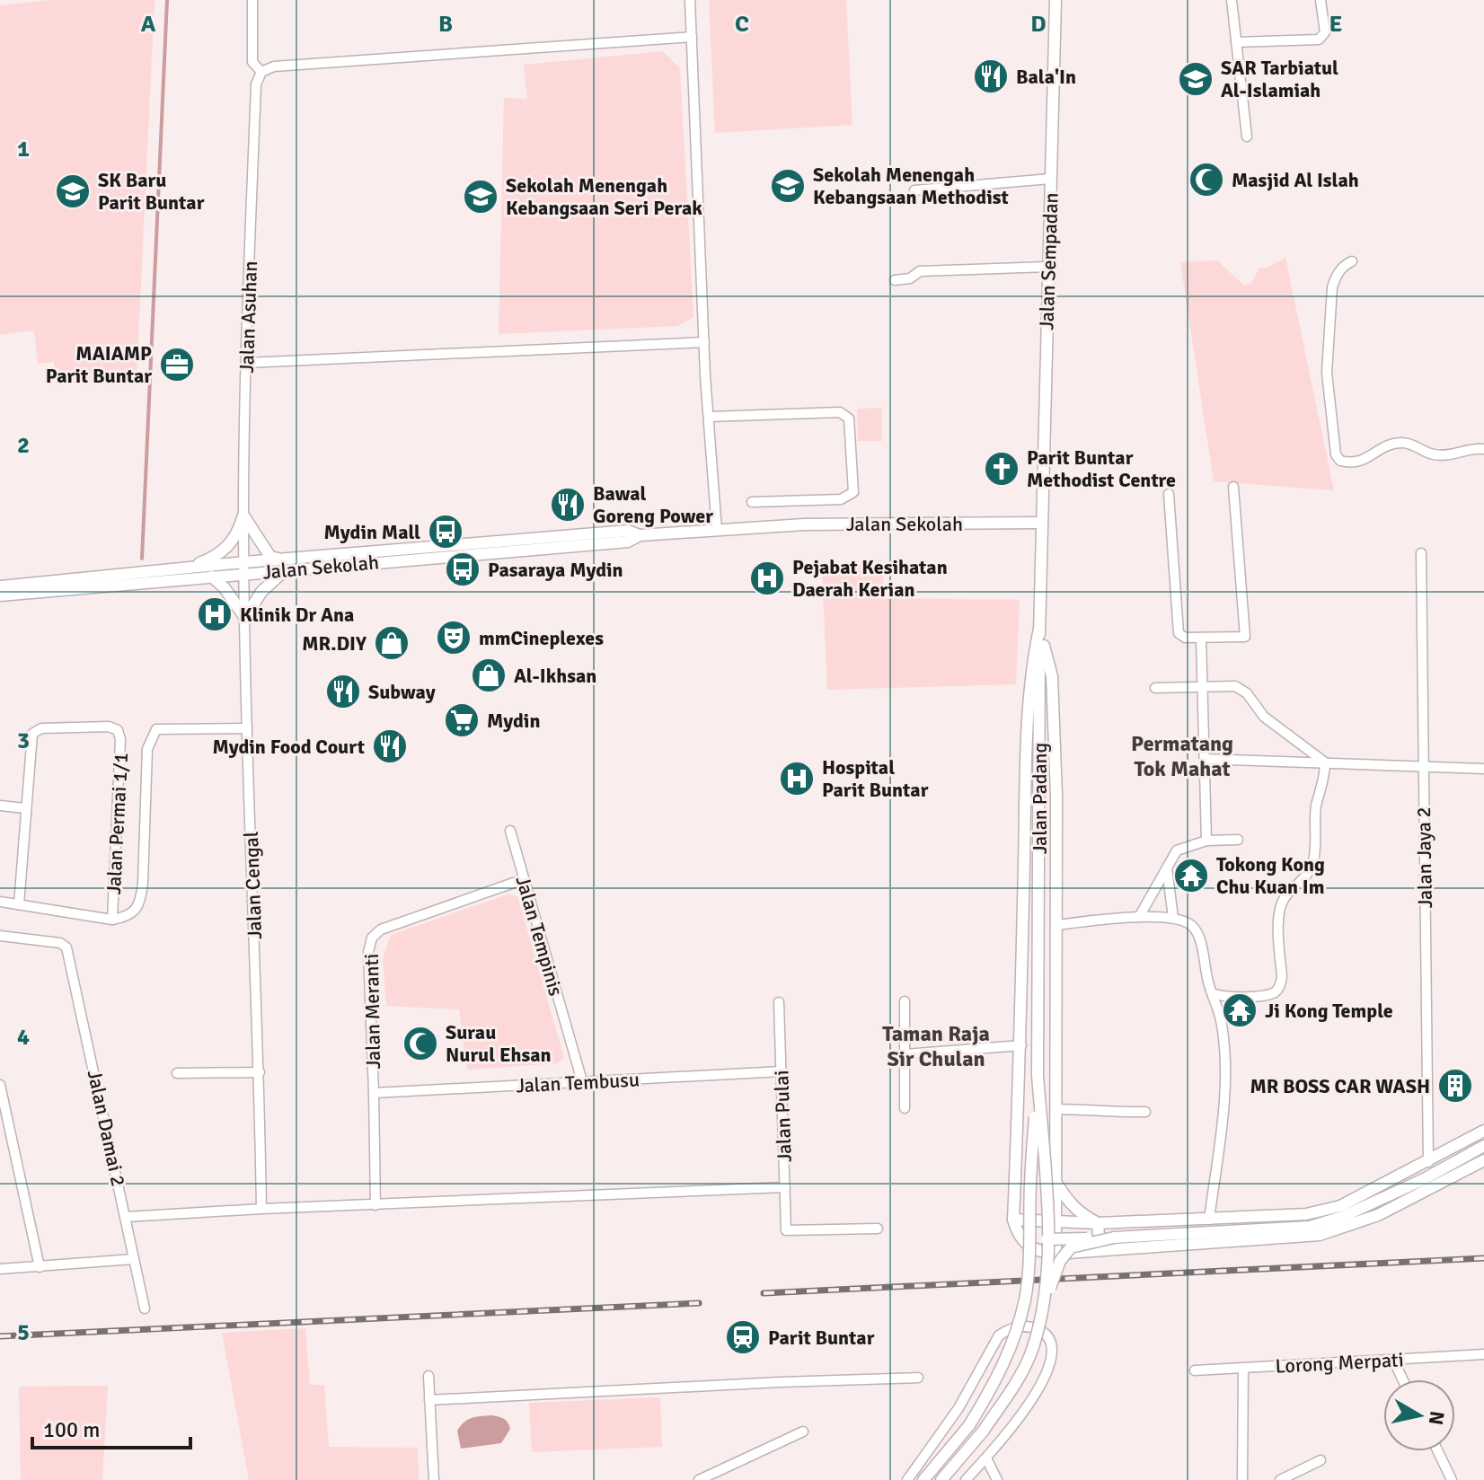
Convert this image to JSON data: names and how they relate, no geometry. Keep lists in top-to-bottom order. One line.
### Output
{"streets":{"street":["Jalan Sempadan","Jalan Asuhan","Jalan Sekolah","Jalan Padang","Jalan Permai 1/1","Jalan Jaya 2","Jalan Cengal","Jalan Tempinis","Jalan Meranti","Jalan Tembusu","Jalan Pulai","Jalan Damai 2","Lorong Merpati"]},"crossings":[["Jalan Sempadan","Jalan Sekolah"],["Jalan Sempadan","Jalan Padang"],["Jalan Asuhan","Jalan Sekolah"],["Jalan Asuhan","Jalan Cengal"],["Jalan Sekolah","Jalan Padang"],["Jalan Sekolah","Jalan Cengal"],["Jalan Tempinis","Jalan Meranti"],["Jalan Tempinis","Jalan Tembusu"],["Jalan Meranti","Jalan Tembusu"],["Jalan Tembusu","Jalan Pulai"]],"districts":["Permatang Tok Mahat","Taman Raja Sir Chulan"],"places":{"restaurant":["Bala'In","Bawal Goreng Power","Subway","Mydin Food Court"],"school or university":["SAR Tarbiatul Al-Islamiah","Sekolah Menengah Kebangsaan Methodist","SK Baru Parit Buntar","Sekolah Menengah Kebangsaan Seri Perak"],"mosque":["Masjid Al Islah","Surau Nurul Ehsan"],"office":["MAIAMP Parit Buntar"],"church":["Parit Buntar Methodist Centre"],"bus stop":["Mydin Mall","Pasaraya Mydin"],"hospital":["Pejabat Kesihatan Daerah Kerian","Klinik Dr Ana","Hospital Parit Buntar"],"theatre":["mmCineplexes"],"shop":["MR.DIY","Al-Ikhsan"],"supermarket":["Mydin"],"temple":["Tokong Kong Chu Kuan Im","Ji Kong Temple"],"building":["MR BOSS CAR WASH"],"station":["Parit Buntar"]},"scale_bar":"100 m","north":"right","grid":{"columns":["A","B","C","D","E"],"rows":["1","2","3","4","5"]}}
